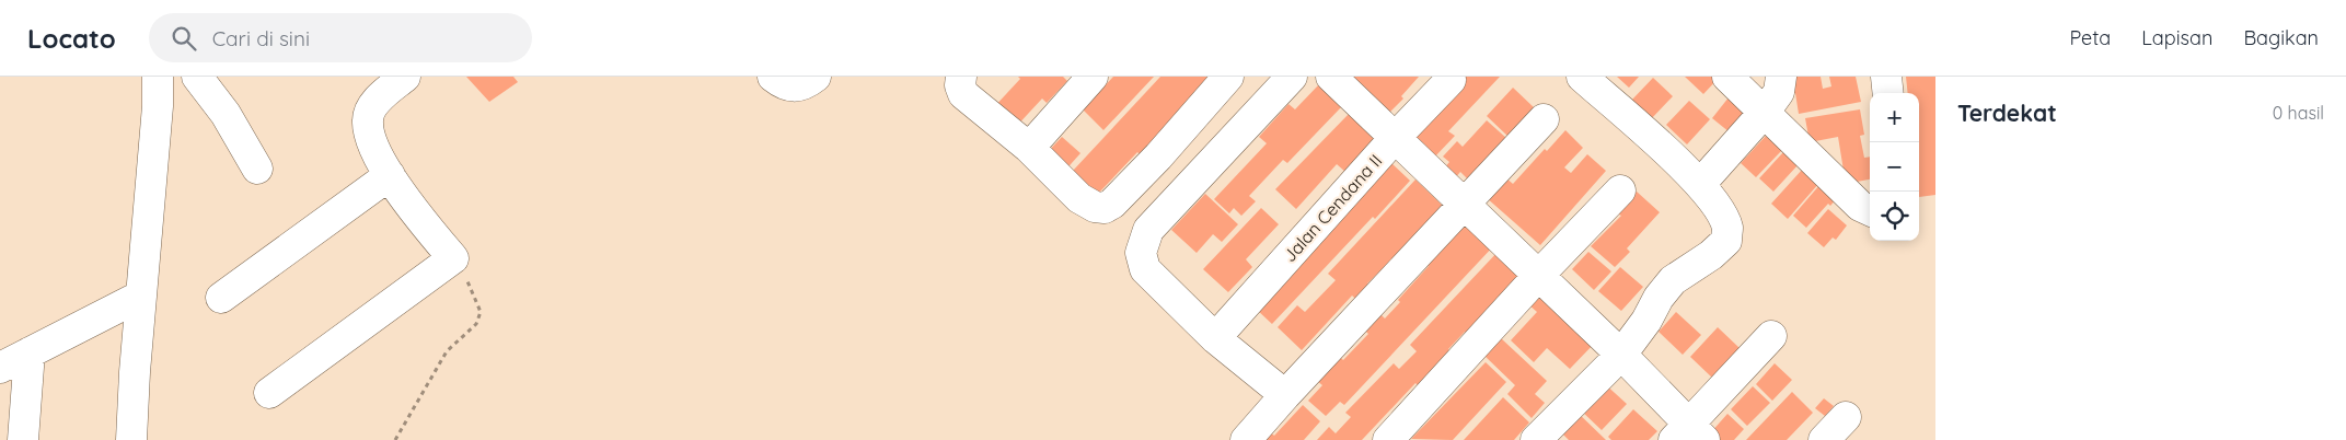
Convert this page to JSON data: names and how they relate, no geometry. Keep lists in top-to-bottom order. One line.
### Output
{"streets":{"street":["Jalan Cendana II"]},"page":{"header":"Locato","search":"Cari di sini","nav":["Peta","Lapisan","Bagikan"],"heading":["Terdekat","0 hasil"],"map_buttons":["+","−"]}}
